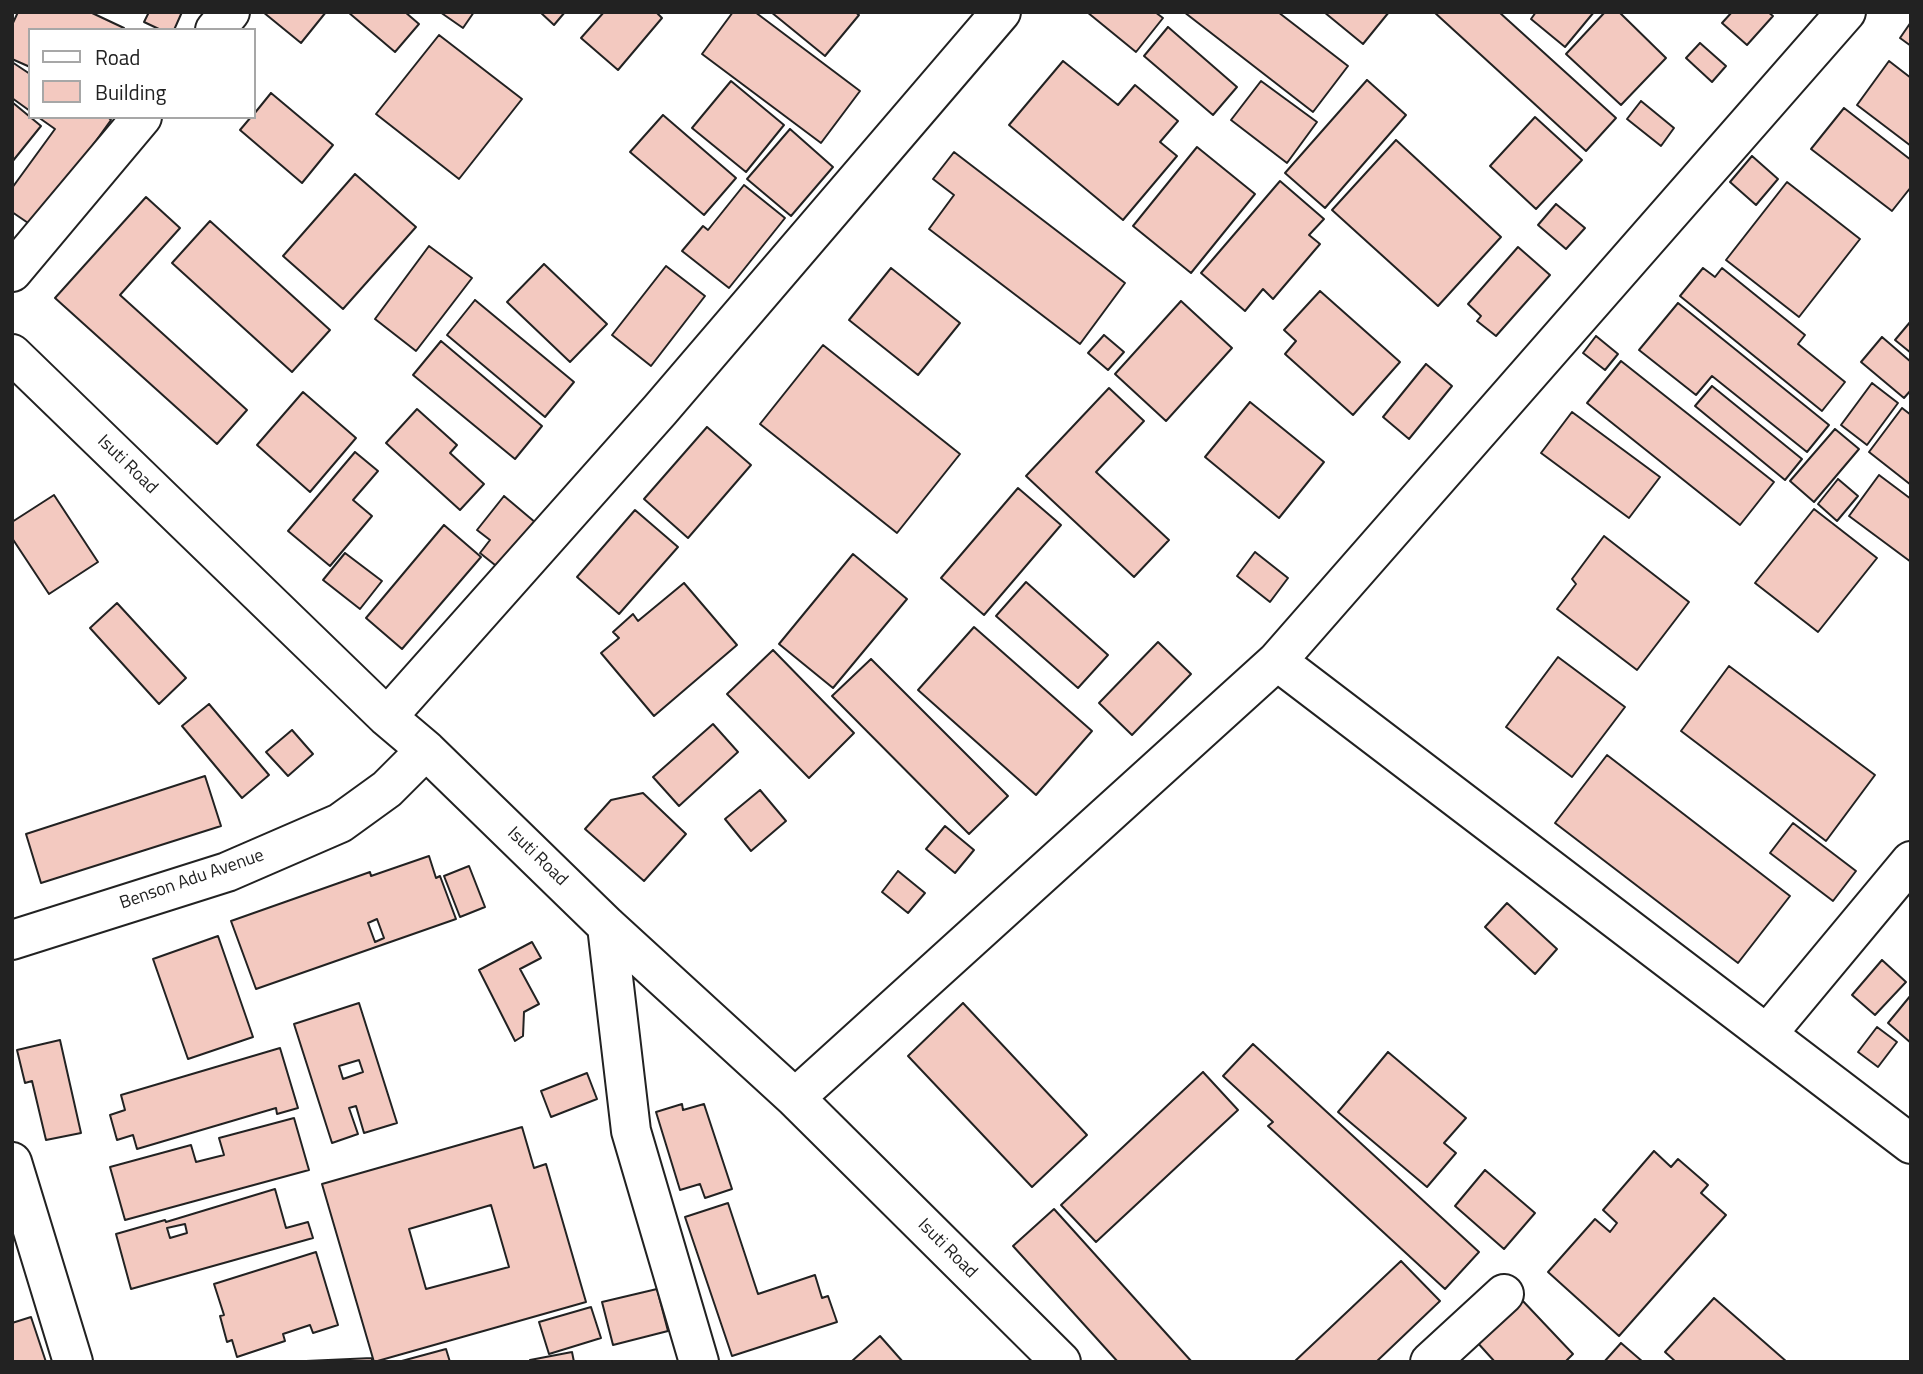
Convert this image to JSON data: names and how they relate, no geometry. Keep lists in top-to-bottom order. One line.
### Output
{"streets":{"street":["Isuti Road","Benson Adu Avenue"]},"crossings":[["Isuti Road","Benson Adu Avenue"]],"legend":["Road","Building"]}
